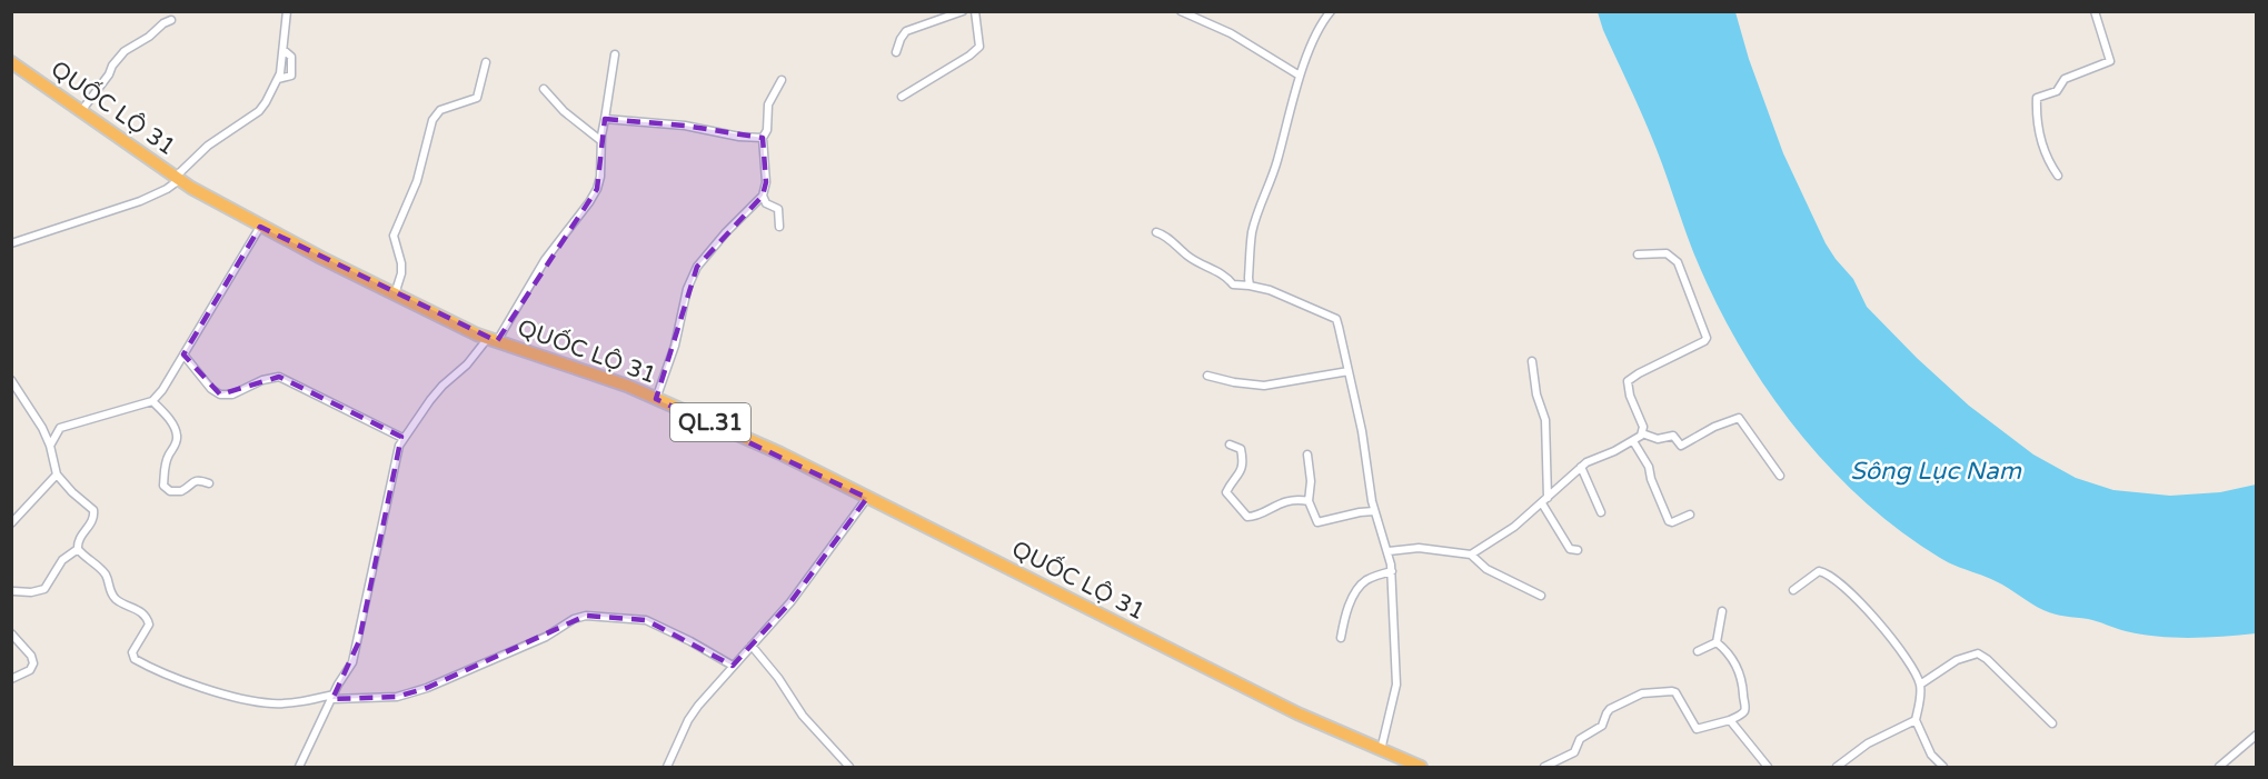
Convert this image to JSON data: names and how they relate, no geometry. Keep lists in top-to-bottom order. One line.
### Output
{"streets":{"highway":["QUỐC LỘ 31","QL.31"]},"water":["Sông Lục Nam"]}
